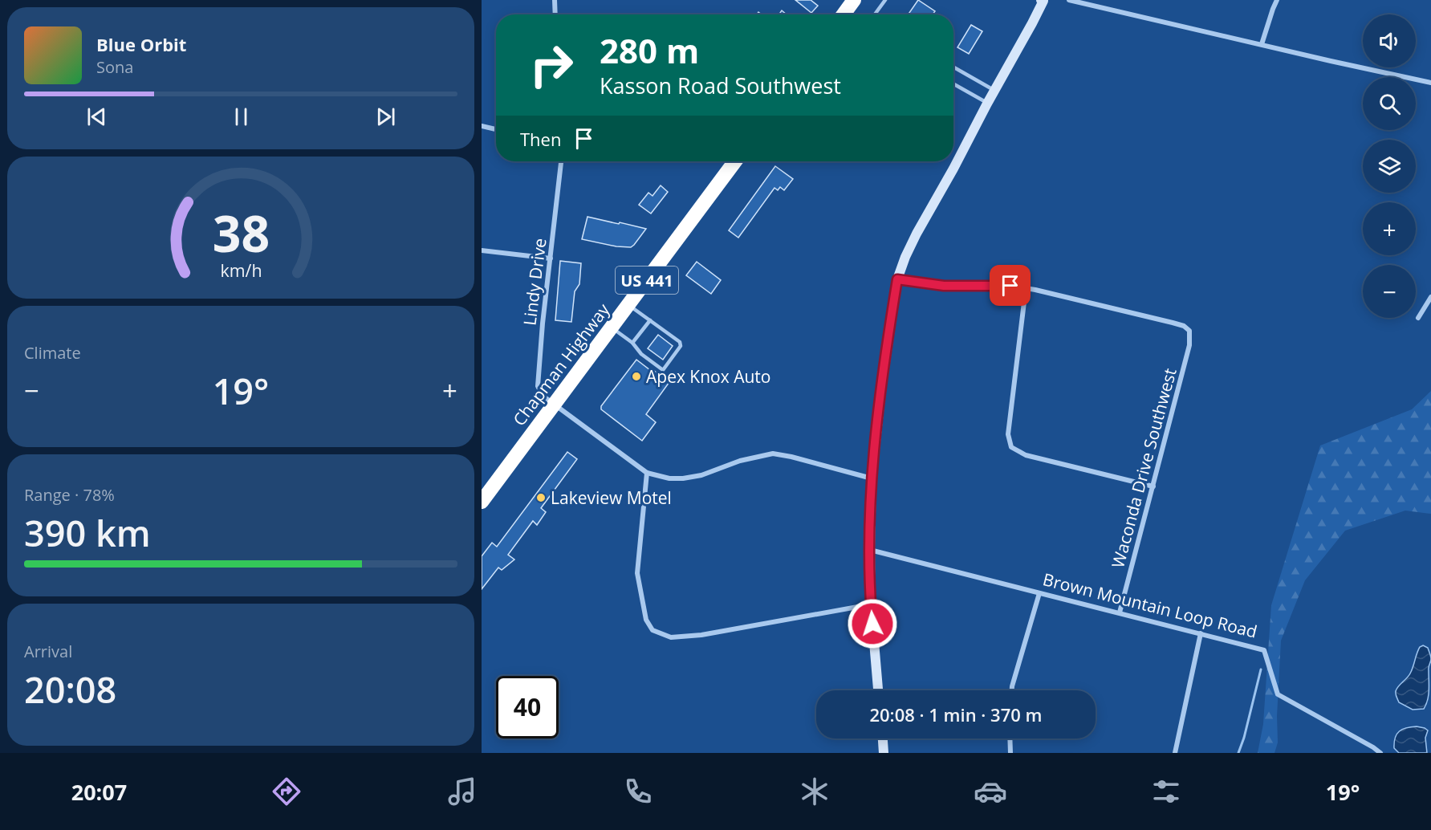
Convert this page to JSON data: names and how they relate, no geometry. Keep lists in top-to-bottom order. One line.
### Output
{"streets":{"highway":["US 441","Chapman Highway"],"street":["Lindy Drive","Waconda Drive Southwest","Brown Mountain Loop Road"]},"crossings":[["Lindy Drive","Chapman Highway"],["Waconda Drive Southwest","Brown Mountain Loop Road"]],"places":["Apex Knox Auto","Lakeview Motel"],"page":{"map_buttons":["+","−"],"turn":["280 m","Kasson Road Southwest"],"song":["Blue Orbit","Sona"],"then":"Then","tile":["Climate",["Range · 78%","390 km"],["Arrival","20:08"]],"heat":["−","19°","+"],"limit":"40","trip":"20:08 · 1 min · 370 m","tabs":["20:07","19°"],"gauge":["38","km/h"]}}
